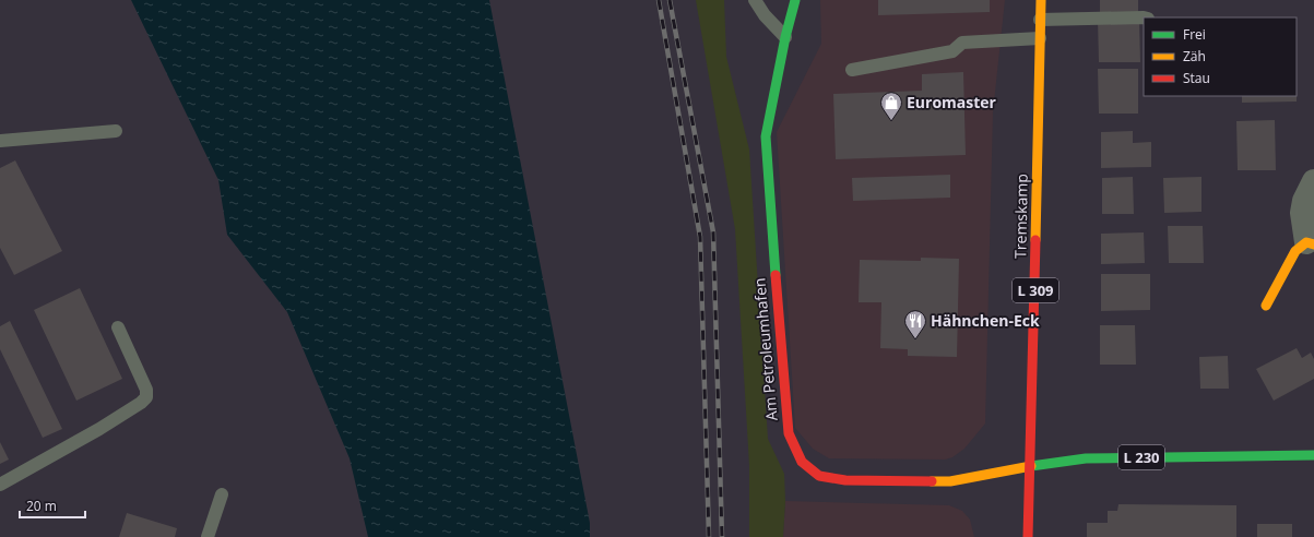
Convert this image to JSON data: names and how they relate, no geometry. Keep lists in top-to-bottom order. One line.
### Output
{"streets":{"main road":["Tremskamp","L 309","Am Petroleumhafen","L 230"]},"crossings":[["Tremskamp","Am Petroleumhafen"],["Tremskamp","L 230"],["Am Petroleumhafen","L 230"]],"places":{"shop":["Euromaster"],"restaurant":["Hähnchen-Eck"]},"legend":["Frei","Zäh","Stau"],"scale_bar":"20 m"}
